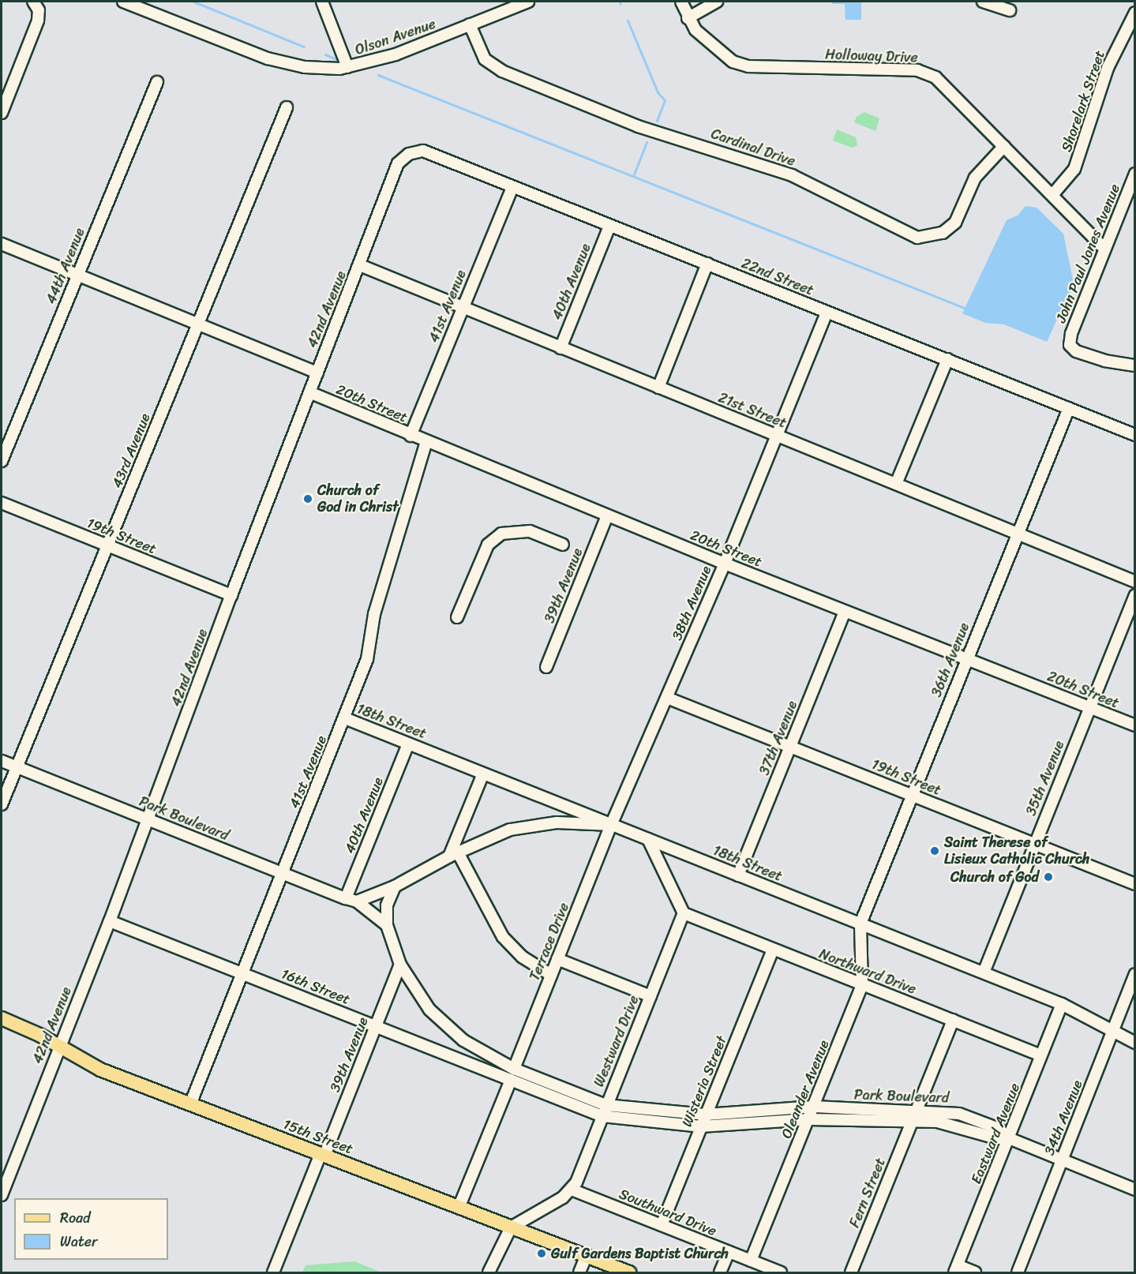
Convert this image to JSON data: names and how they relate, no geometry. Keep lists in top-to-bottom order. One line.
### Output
{"streets":{"main road":["15th Street"],"street":["Olson Avenue","Holloway Drive","Shorelark Street","Cardinal Drive","John Paul Jones Avenue","44th Avenue","22nd Street","40th Avenue","41st Avenue","42nd Avenue","20th Street","21st Street","43rd Avenue","19th Street","39th Avenue","38th Avenue","36th Avenue","18th Street","37th Avenue","35th Avenue","Park Boulevard","Terrace Drive","Northward Drive","16th Street","Westward Drive","Wisteria Street","Oleander Avenue","34th Avenue","Eastward Avenue","Fern Street","Southward Drive"]},"crossings":[["Olson Avenue","Cardinal Drive"],["Holloway Drive","Shorelark Street"],["Holloway Drive","Cardinal Drive"],["Holloway Drive","John Paul Jones Avenue"],["22nd Street","40th Avenue"],["22nd Street","41st Avenue"],["22nd Street","42nd Avenue"],["22nd Street","38th Avenue"],["22nd Street","36th Avenue"],["40th Avenue","21st Street"],["40th Avenue","18th Street"],["40th Avenue","Park Boulevard"],["41st Avenue","20th Street"],["41st Avenue","21st Street"],["41st Avenue","18th Street"],["41st Avenue","Park Boulevard"],["41st Avenue","16th Street"],["41st Avenue","15th Street"],["42nd Avenue","20th Street"],["42nd Avenue","21st Street"],["42nd Avenue","19th Street"],["42nd Avenue","Park Boulevard"],["42nd Avenue","16th Street"],["42nd Avenue","15th Street"],["20th Street","39th Avenue"],["20th Street","38th Avenue"],["20th Street","36th Avenue"],["20th Street","37th Avenue"],["20th Street","35th Avenue"],["21st Street","38th Avenue"],["21st Street","36th Avenue"],["43rd Avenue","19th Street"],["43rd Avenue","Park Boulevard"],["19th Street","38th Avenue"],["19th Street","36th Avenue"],["19th Street","37th Avenue"],["19th Street","35th Avenue"],["39th Avenue","Park Boulevard"],["39th Avenue","16th Street"],["39th Avenue","15th Street"],["38th Avenue","18th Street"],["38th Avenue","Terrace Drive"],["36th Avenue","18th Street"],["36th Avenue","Oleander Avenue"],["18th Street","37th Avenue"],["18th Street","35th Avenue"],["18th Street","Terrace Drive"],["18th Street","Oleander Avenue"],["18th Street","34th Avenue"],["18th Street","Eastward Avenue"],["Park Boulevard","Terrace Drive"],["Park Boulevard","16th Street"],["Park Boulevard","Westward Drive"],["Park Boulevard","Wisteria Street"],["Park Boulevard","Oleander Avenue"],["Park Boulevard","Eastward Avenue"],["Park Boulevard","Fern Street"],["Terrace Drive","16th Street"],["Terrace Drive","15th Street"],["Northward Drive","Westward Drive"],["Northward Drive","Wisteria Street"],["Northward Drive","Oleander Avenue"],["Northward Drive","Eastward Avenue"],["Westward Drive","Southward Drive"],["Wisteria Street","Southward Drive"],["Oleander Avenue","Southward Drive"]],"places":["Church of God in Christ","Saint Therese of Lisieux Catholic Church","Church of God","Gulf Gardens Baptist Church"],"legend":["Road","Water"]}
